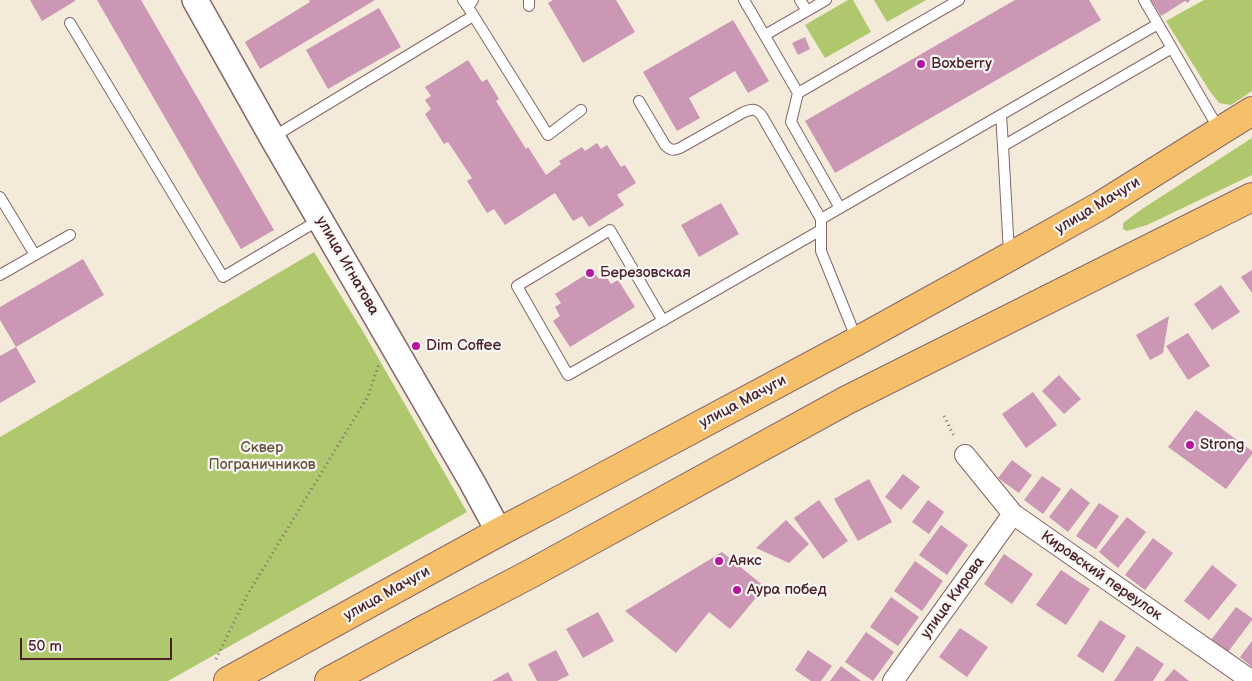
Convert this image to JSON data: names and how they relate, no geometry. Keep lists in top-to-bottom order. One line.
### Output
{"streets":{"main road":["улица Мачуги"],"street":["улица Игнатова","Кировский переулок","улица Кирова"]},"crossings":[["улица Мачуги","улица Игнатова"],["Кировский переулок","улица Кирова"]],"parks":["Сквер Пограничников"],"places":["Boxberry","Березовская","Dim Coffee","Strong","Аякс","Аура побед"],"scale_bar":"50 m"}
